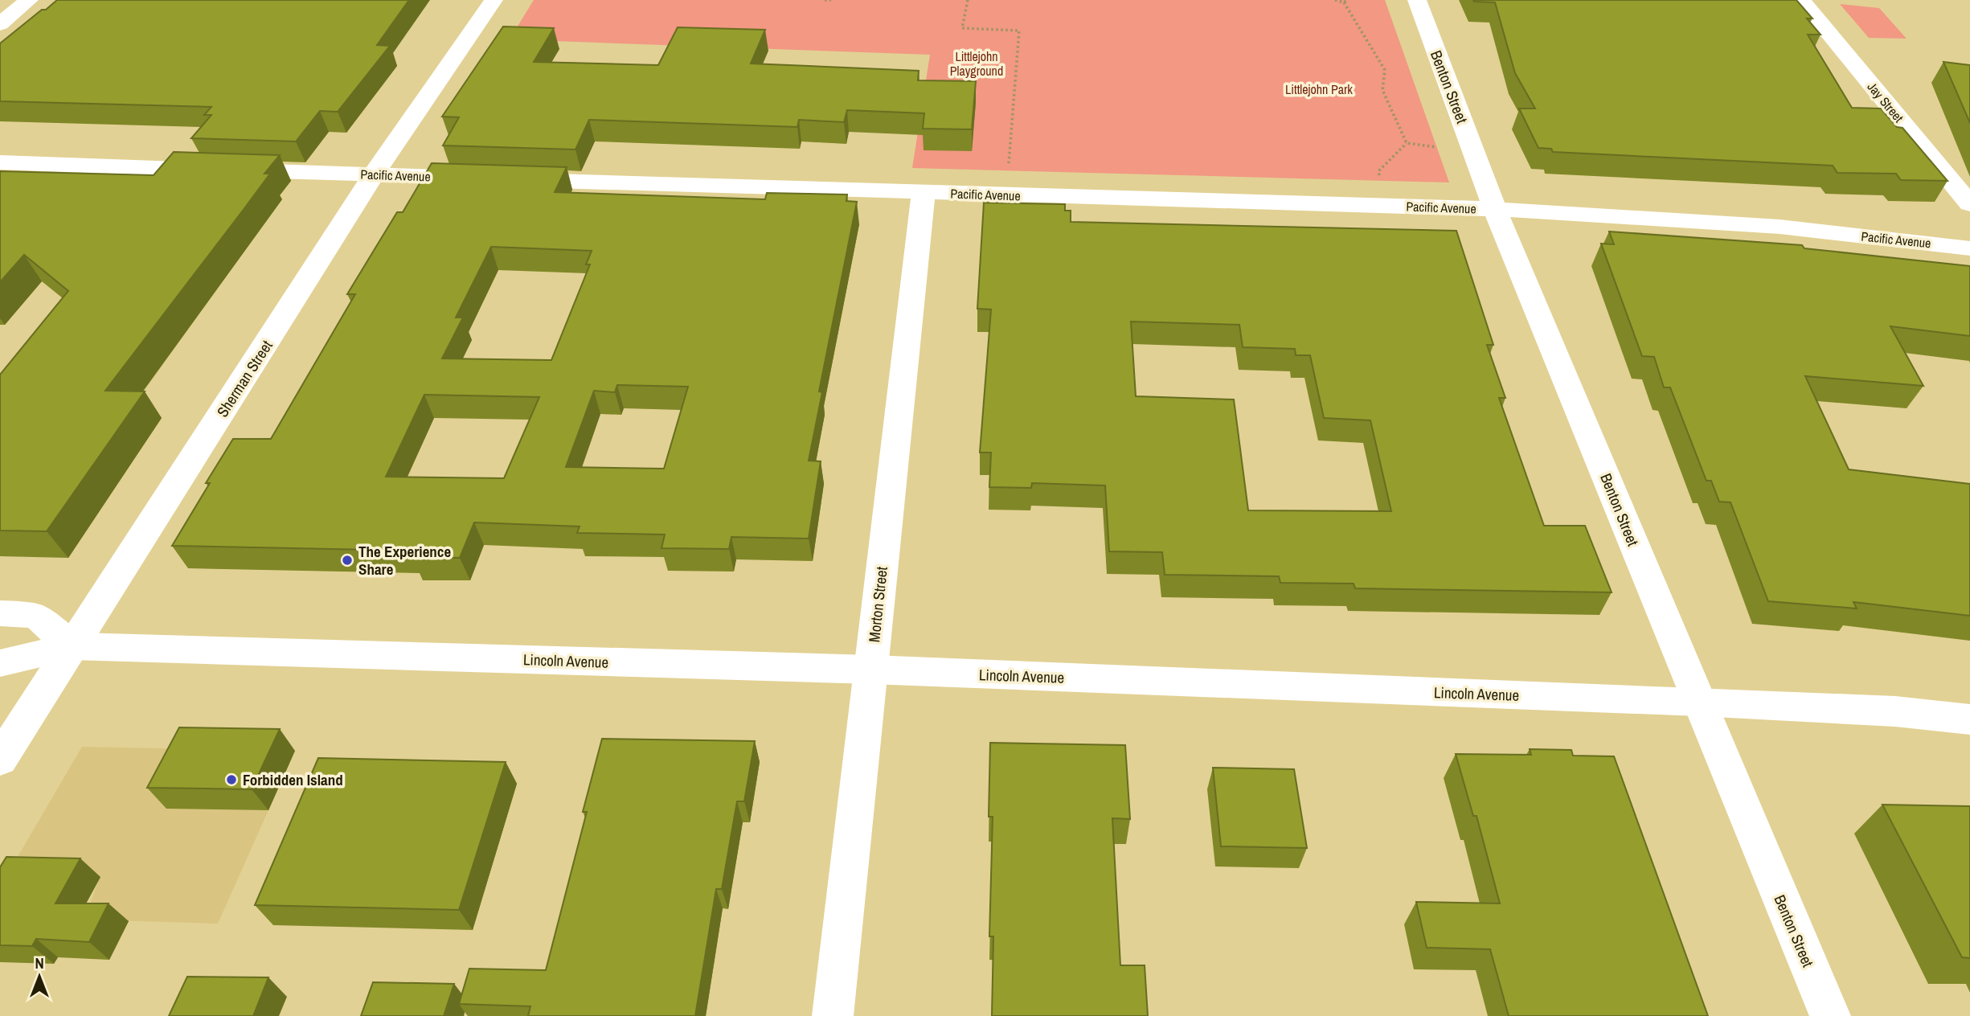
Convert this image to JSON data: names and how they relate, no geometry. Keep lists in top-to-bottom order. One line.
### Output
{"streets":{"street":["Benton Street","Jay Street","Pacific Avenue","Sherman Street","Morton Street","Lincoln Avenue"]},"crossings":[["Benton Street","Pacific Avenue"],["Benton Street","Lincoln Avenue"],["Pacific Avenue","Sherman Street"],["Pacific Avenue","Morton Street"],["Sherman Street","Lincoln Avenue"],["Morton Street","Lincoln Avenue"]],"parks":["Littlejohn Playground","Littlejohn Park"],"places":["The Experience Share","Forbidden Island"],"north":"top"}
